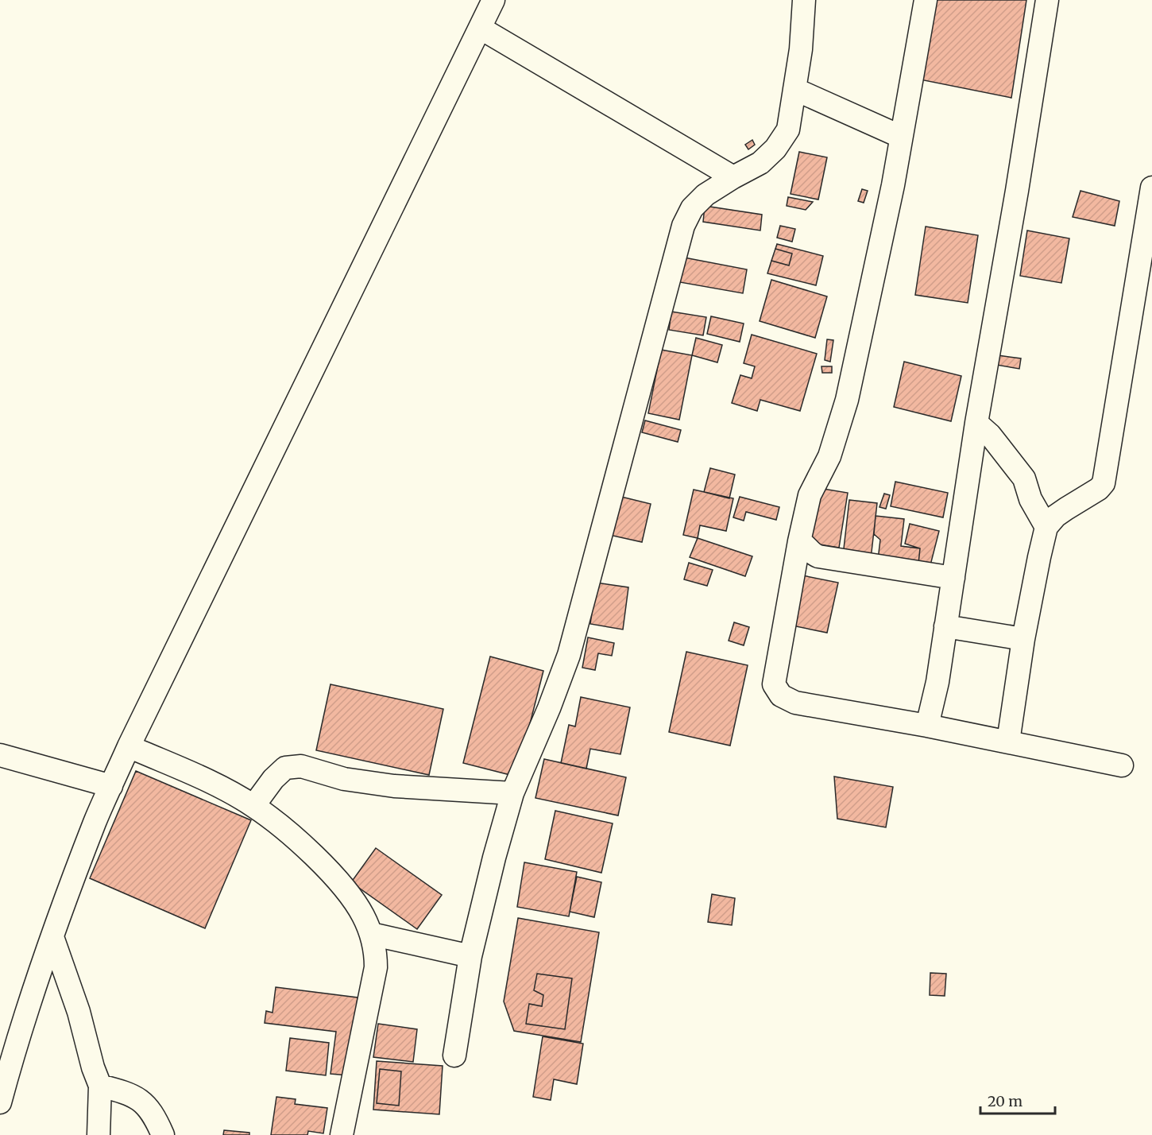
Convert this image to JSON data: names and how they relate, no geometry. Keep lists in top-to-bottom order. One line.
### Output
{"scale_bar":"20 m"}
